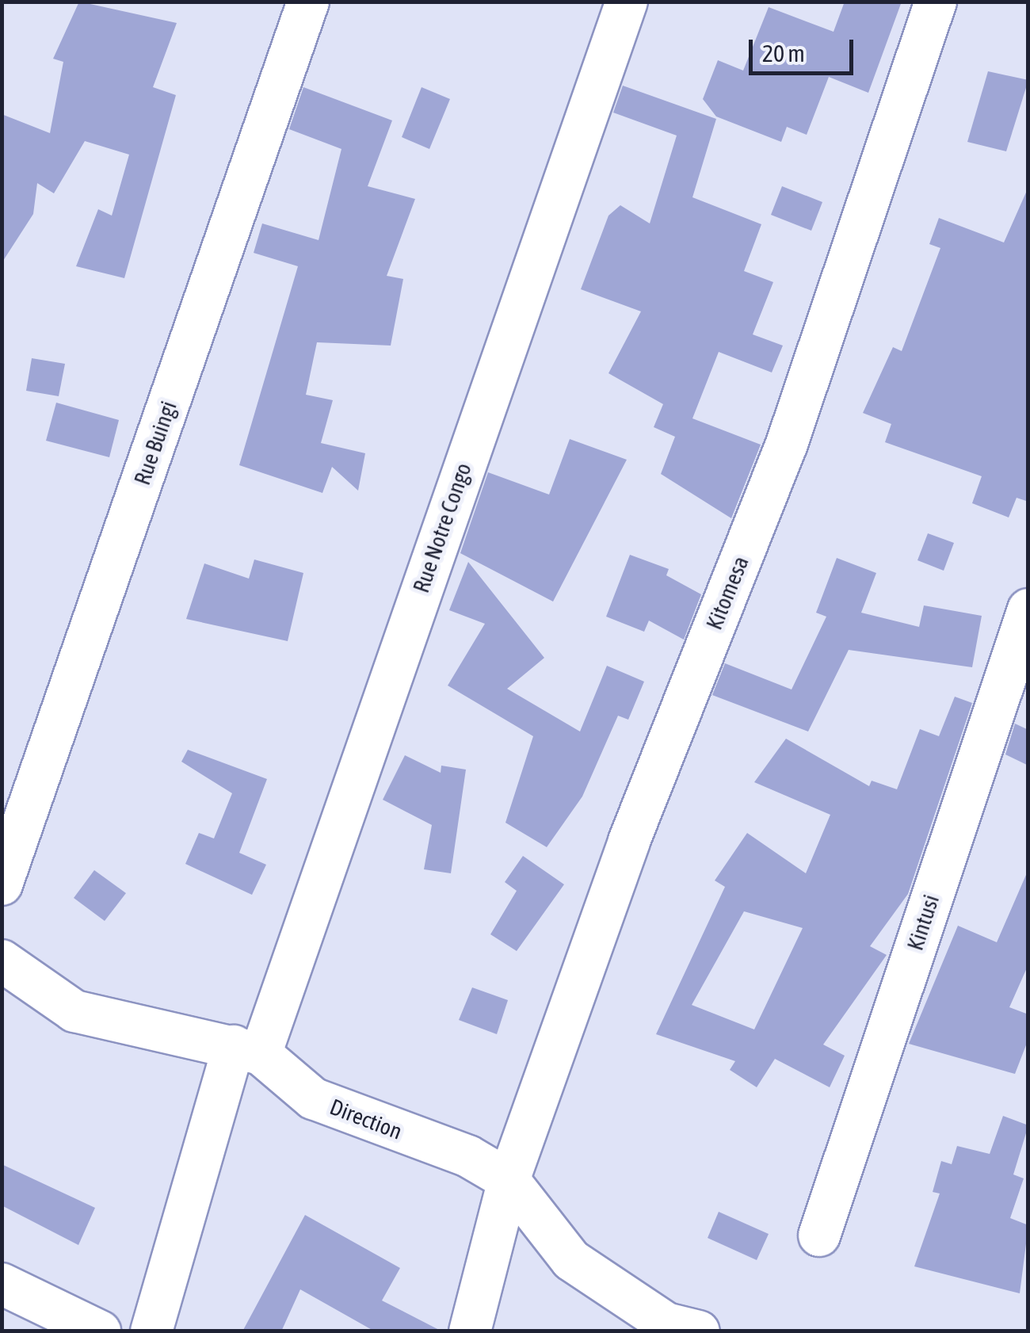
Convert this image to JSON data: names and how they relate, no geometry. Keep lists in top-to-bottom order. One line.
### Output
{"streets":{"street":["Rue Buingi","Rue Notre Congo","Kitomesa","Kintusi","Direction"]},"crossings":[["Rue Notre Congo","Direction"],["Kitomesa","Direction"]],"scale_bar":"20 m"}
